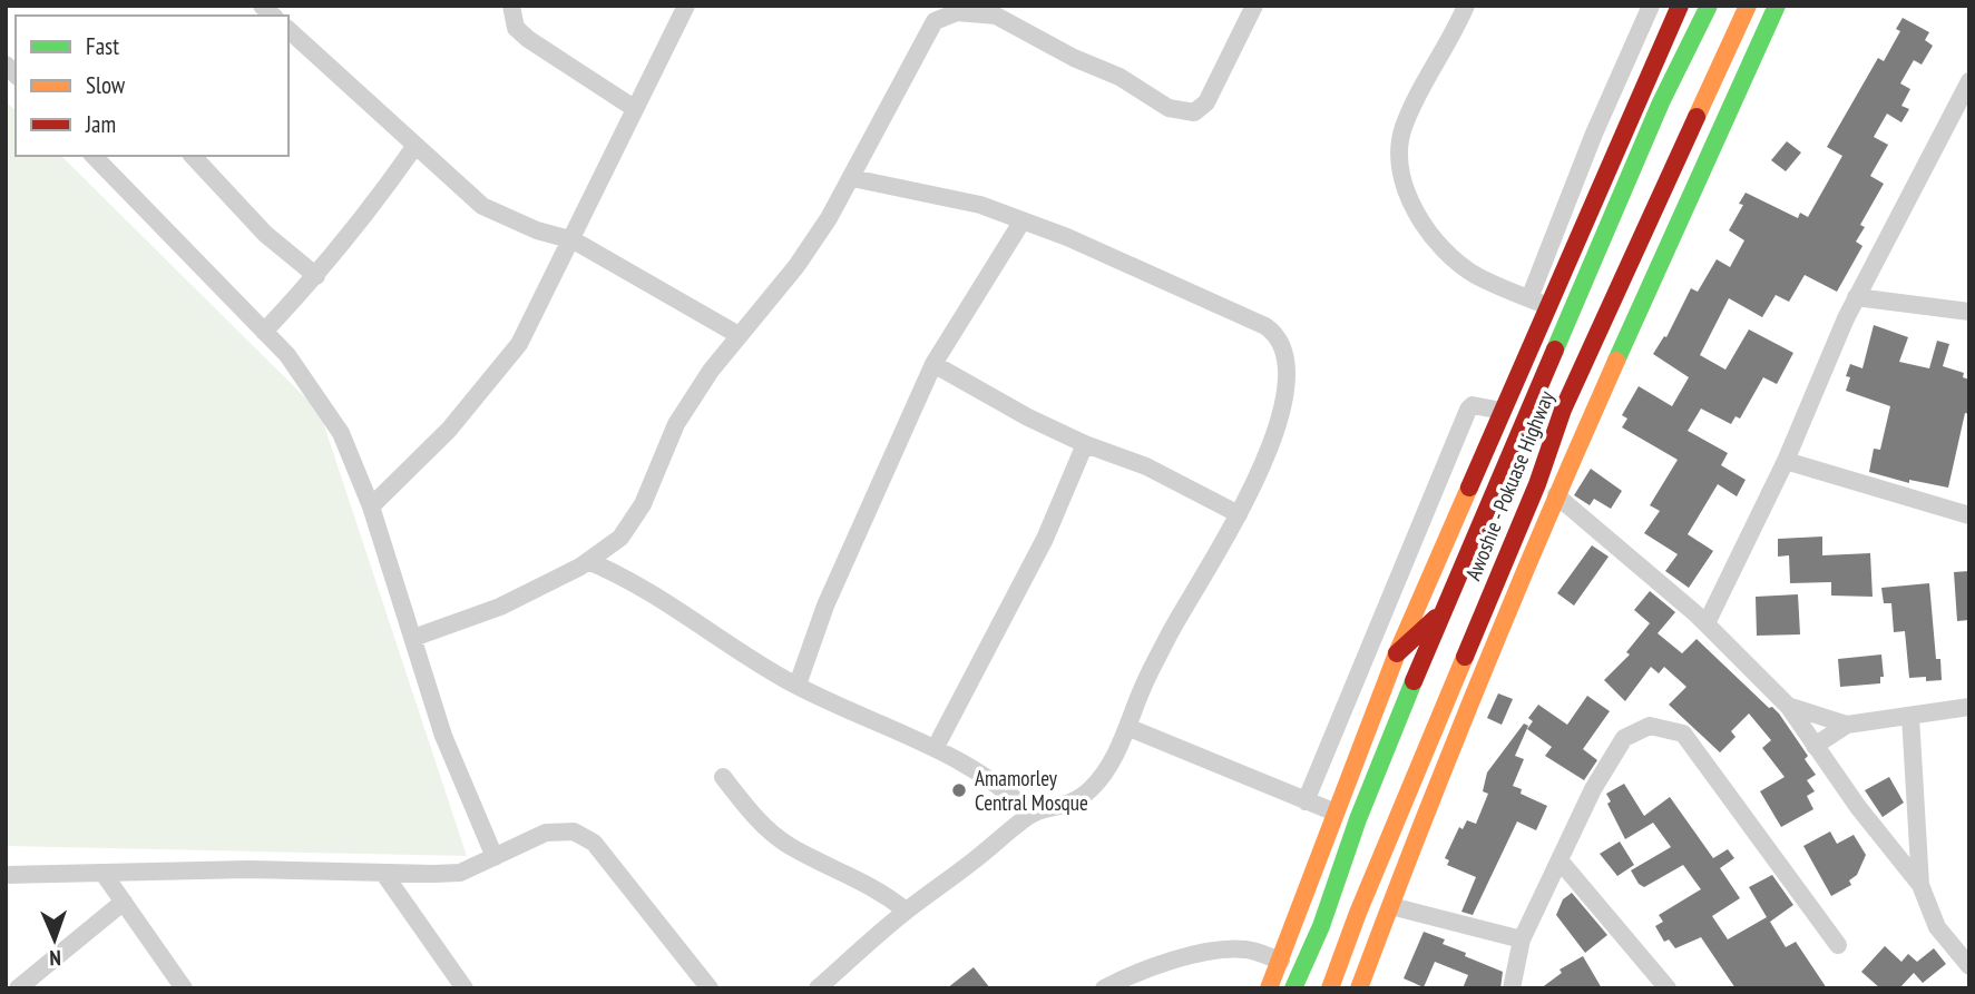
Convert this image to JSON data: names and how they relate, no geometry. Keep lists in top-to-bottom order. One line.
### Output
{"streets":{"main road":["Awoshie - Pokuase Highway"]},"places":["Amamorley Central Mosque"],"legend":["Fast","Slow","Jam"],"north":"bottom"}
